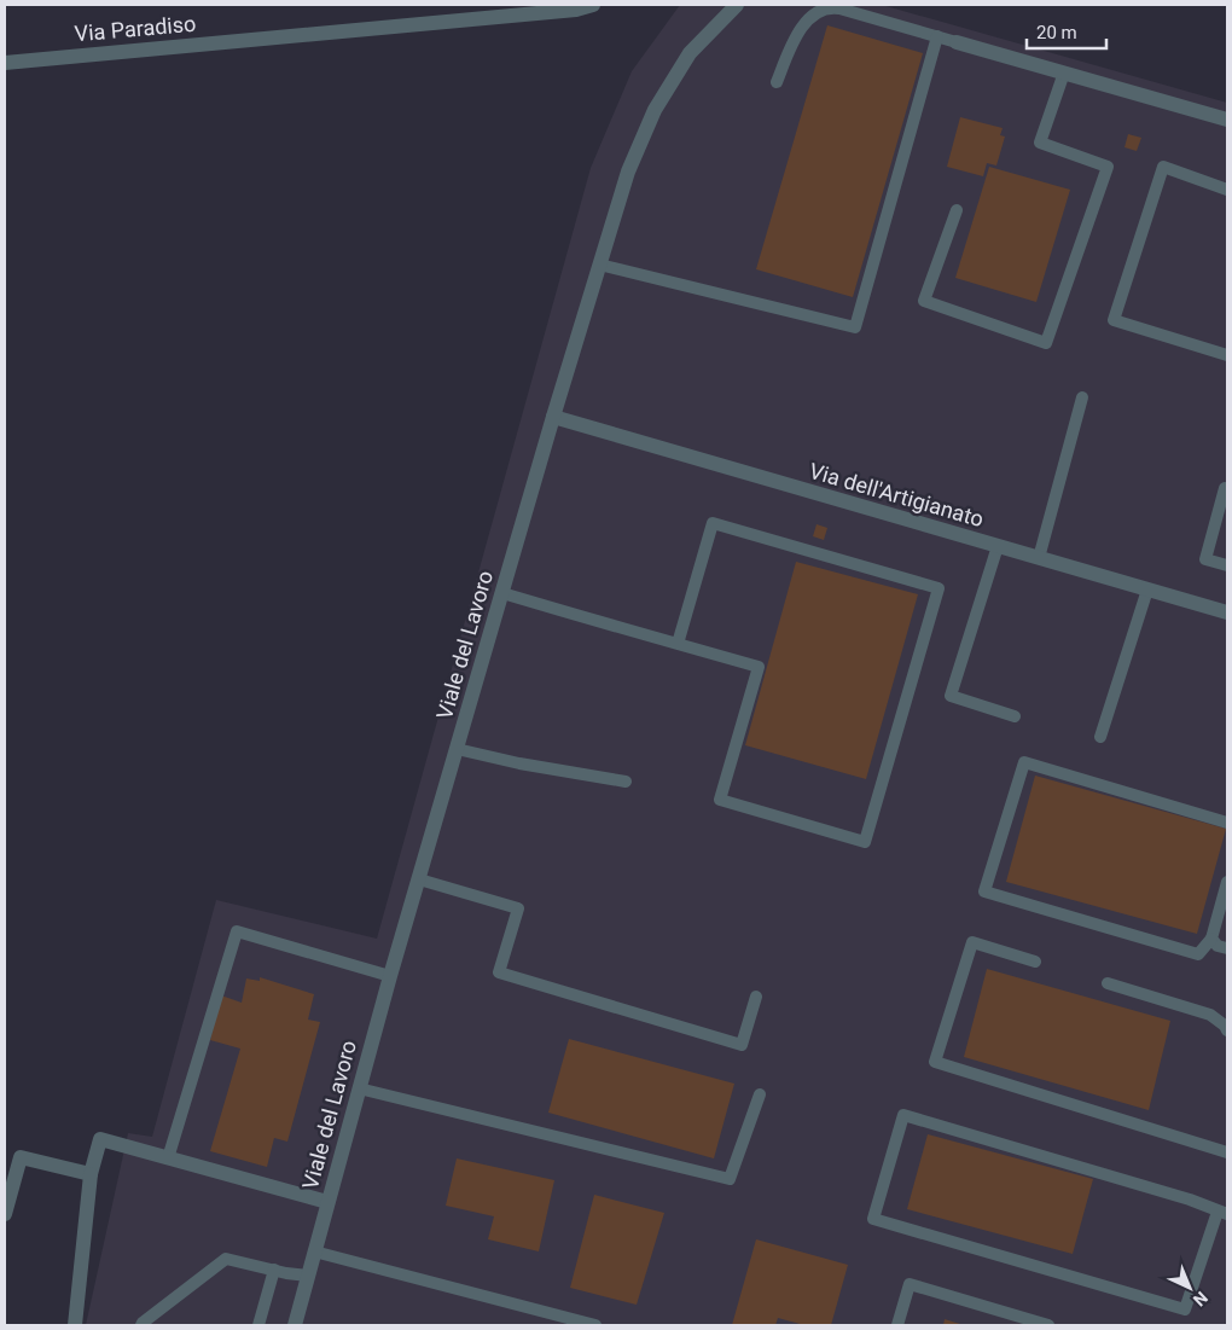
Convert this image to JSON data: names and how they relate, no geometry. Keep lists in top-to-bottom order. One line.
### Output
{"streets":{"street":["Via Paradiso","Via dell'Artigianato","Viale del Lavoro"]},"crossings":[["Via dell'Artigianato","Viale del Lavoro"]],"scale_bar":"20 m","north":"bottom right"}
